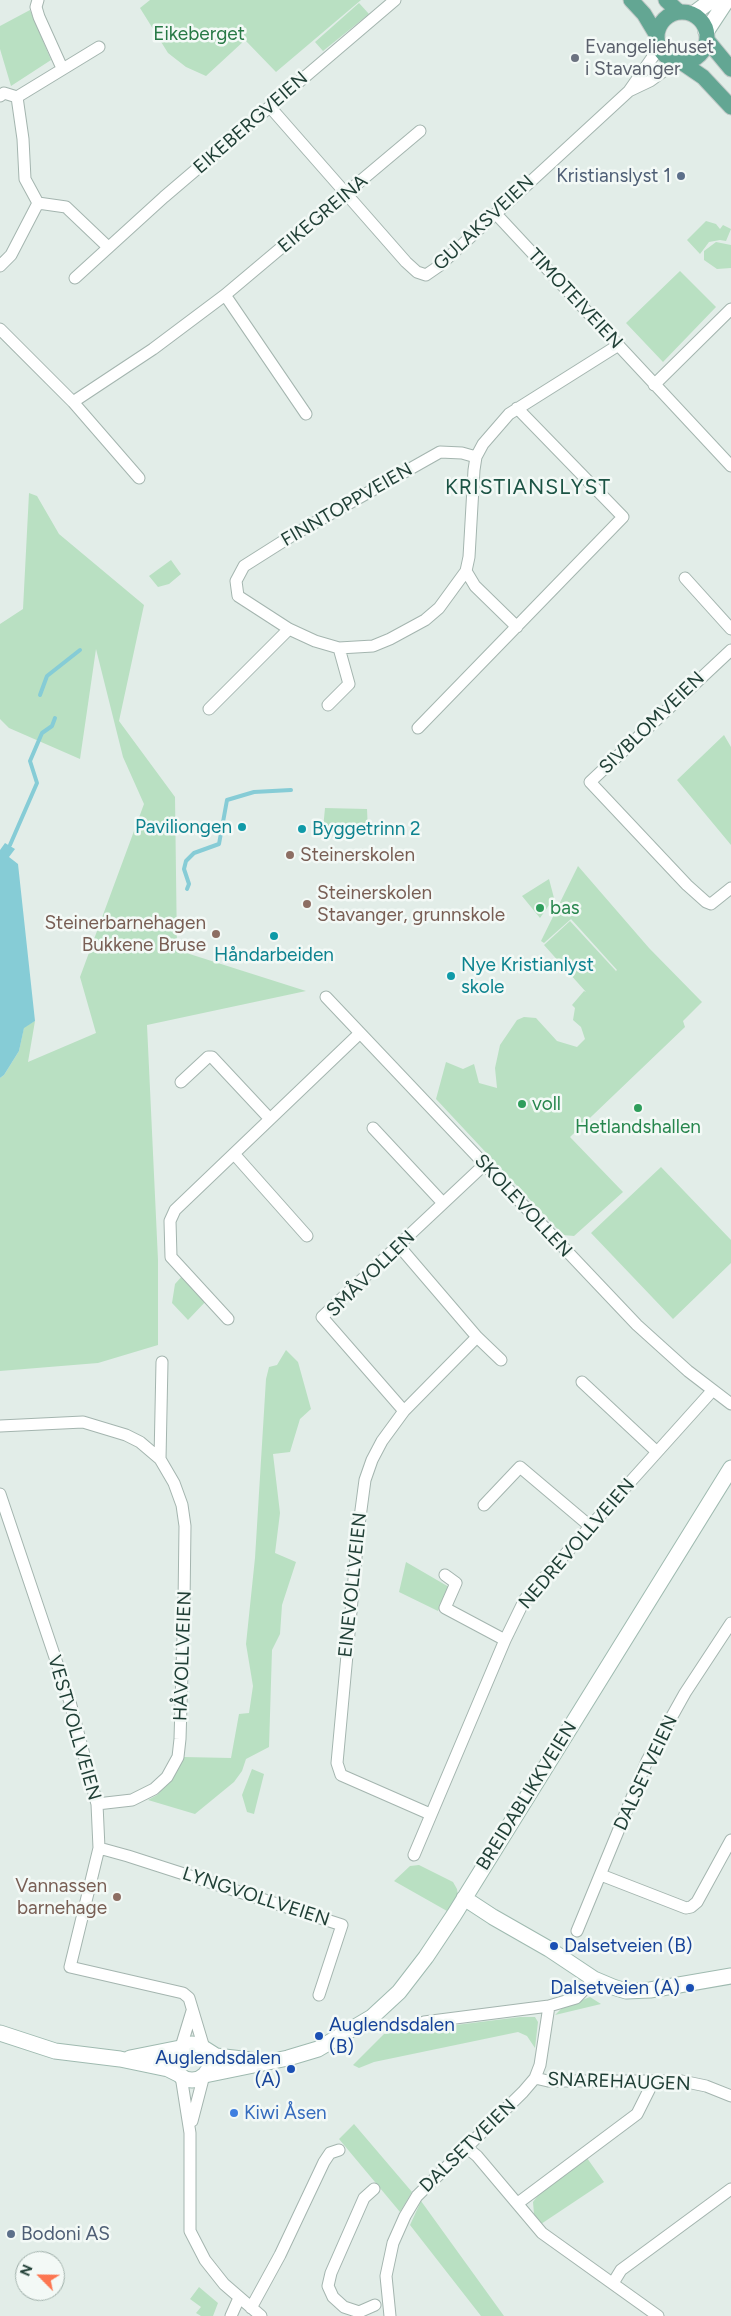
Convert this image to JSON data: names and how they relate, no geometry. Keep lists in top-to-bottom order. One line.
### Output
{"streets":{"main road":["BREIDABLIKKVEIEN"],"street":["EIKEBERGVEIEN","EIKEGREINA","GULAKSVEIEN","TIMOTEIVEIEN","FINNTOPPVEIEN","SIVBLOMVEIEN","SKOLEVOLLEN","SMÅVOLLEN","NEDREVOLLVEIEN","EINEVOLLVEIEN","HÅVOLLVEIEN","VESTVOLLVEIEN","DALSETVEIEN","LYNGVOLLVEIEN","SNAREHAUGEN"]},"crossings":[["EIKEBERGVEIEN","GULAKSVEIEN"],["EIKEGREINA","GULAKSVEIEN"],["GULAKSVEIEN","TIMOTEIVEIEN"],["SKOLEVOLLEN","SMÅVOLLEN"],["SKOLEVOLLEN","NEDREVOLLVEIEN"],["SMÅVOLLEN","EINEVOLLVEIEN"],["NEDREVOLLVEIEN","EINEVOLLVEIEN"],["HÅVOLLVEIEN","VESTVOLLVEIEN"],["VESTVOLLVEIEN","LYNGVOLLVEIEN"],["DALSETVEIEN","SNAREHAUGEN"]],"districts":["KRISTIANSLYST"],"parks":["Eikeberget"],"places":["Evangeliehuset i Stavanger","Kristianslyst 1","Paviliongen","Byggetrinn 2","Steinerskolen","Steinerskolen Stavanger, grunnskole","bas","Steinerbarnehagen Bukkene Bruse","Håndarbeiden","Nye Kristianlyst skole","voll","Hetlandshallen","Vannassen barnehage","Dalsetveien (B)","Dalsetveien (A)","Auglendsdalen (B)","Auglendsdalen (A)","Kiwi Åsen","Bodoni AS"],"north":"top left"}
